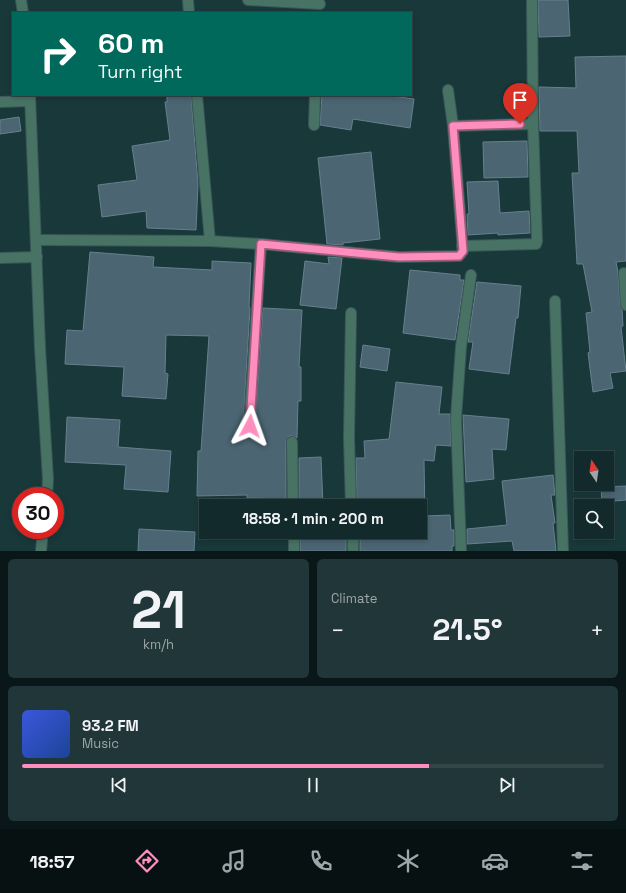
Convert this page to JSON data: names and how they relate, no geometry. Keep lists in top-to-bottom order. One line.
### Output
{"north":"top","page":{"turn":["60 m","Turn right"],"limit":"30","trip":"18:58 · 1 min · 200 m","tile":[["21","km/h"],"Climate"],"heat":["−","21.5°","+"],"song":["93.2 FM","Music"],"tabs":"18:57"}}
